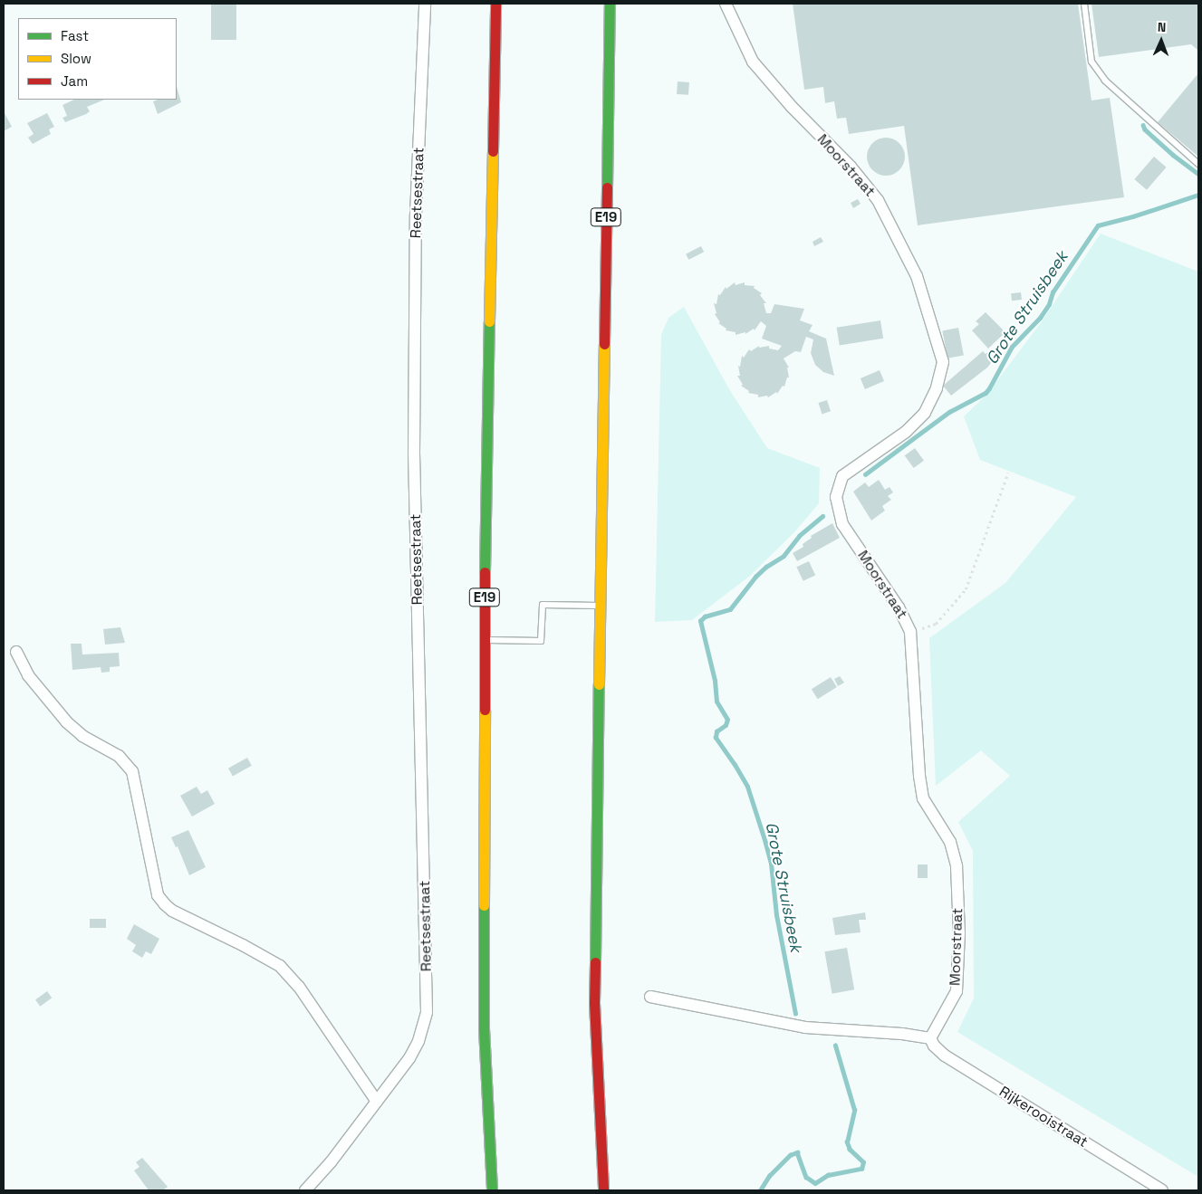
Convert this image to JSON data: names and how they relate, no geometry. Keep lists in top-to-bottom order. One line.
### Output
{"streets":{"highway":["E19"],"street":["Moorstraat","Reetsestraat","Rijkerooistraat"]},"crossings":[["Moorstraat","Rijkerooistraat"]],"water":["Grote Struisbeek"],"legend":["Fast","Slow","Jam"],"north":"top"}
